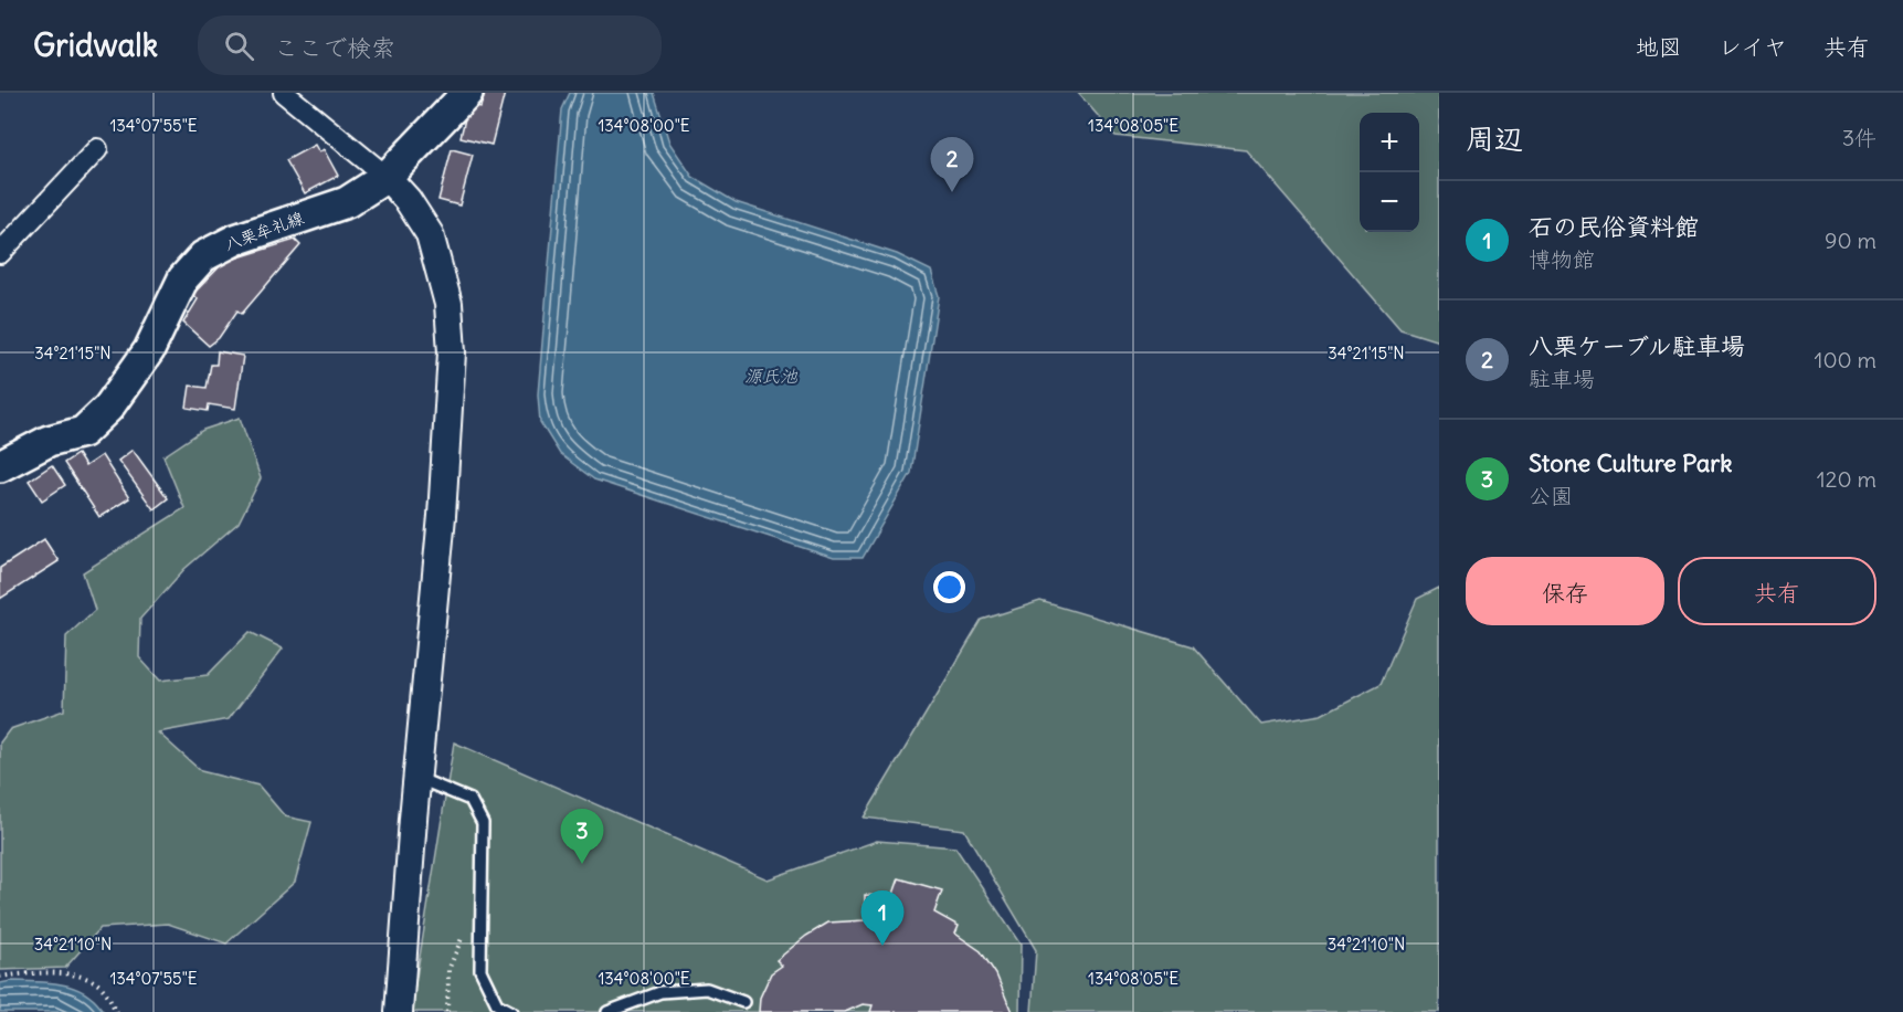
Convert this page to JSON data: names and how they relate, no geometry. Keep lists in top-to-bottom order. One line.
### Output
{"streets":{"main road":["八栗牟礼線"]},"water":["源氏池"],"page":{"header":"Gridwalk","search":"ここで検索","nav":["地図","レイヤ","共有"],"heading":["周辺","3件"],"map_buttons":["+","−"],"pins":["2","3","1"],"list":[{"mark":"1","name":"石の民俗資料館","note":"博物館","value":"90 m"},{"mark":"2","name":"八栗ケーブル駐車場","note":"駐車場","value":"100 m"},{"mark":"3","name":"Stone Culture Park","note":"公園","value":"120 m"}],"buttons":["保存","共有"]},"coordinates":["134°07'55\"E","134°08'00\"E","134°08'05\"E","34°21'15\"N","34°21'10\"N"]}
